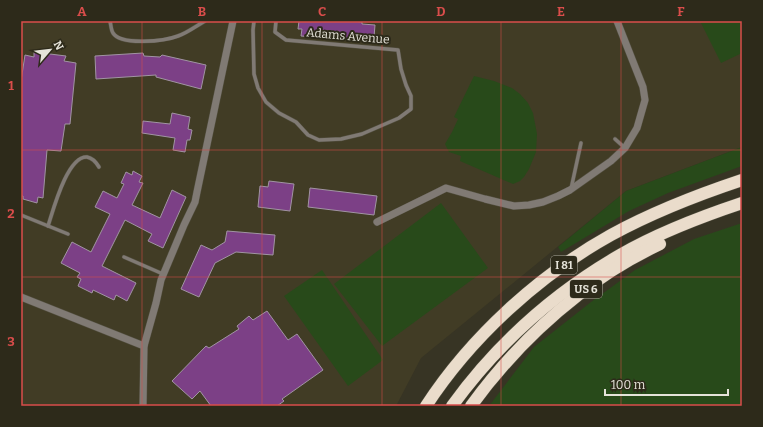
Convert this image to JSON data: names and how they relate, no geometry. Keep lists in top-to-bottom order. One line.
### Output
{"streets":{"highway":["I 81","US 6"],"lane":["Adams Avenue"]},"crossings":[["I 81","US 6"]],"scale_bar":"100 m","north":"top right","grid":{"columns":["A","B","C","D","E","F"],"rows":["1","2","3"]}}
